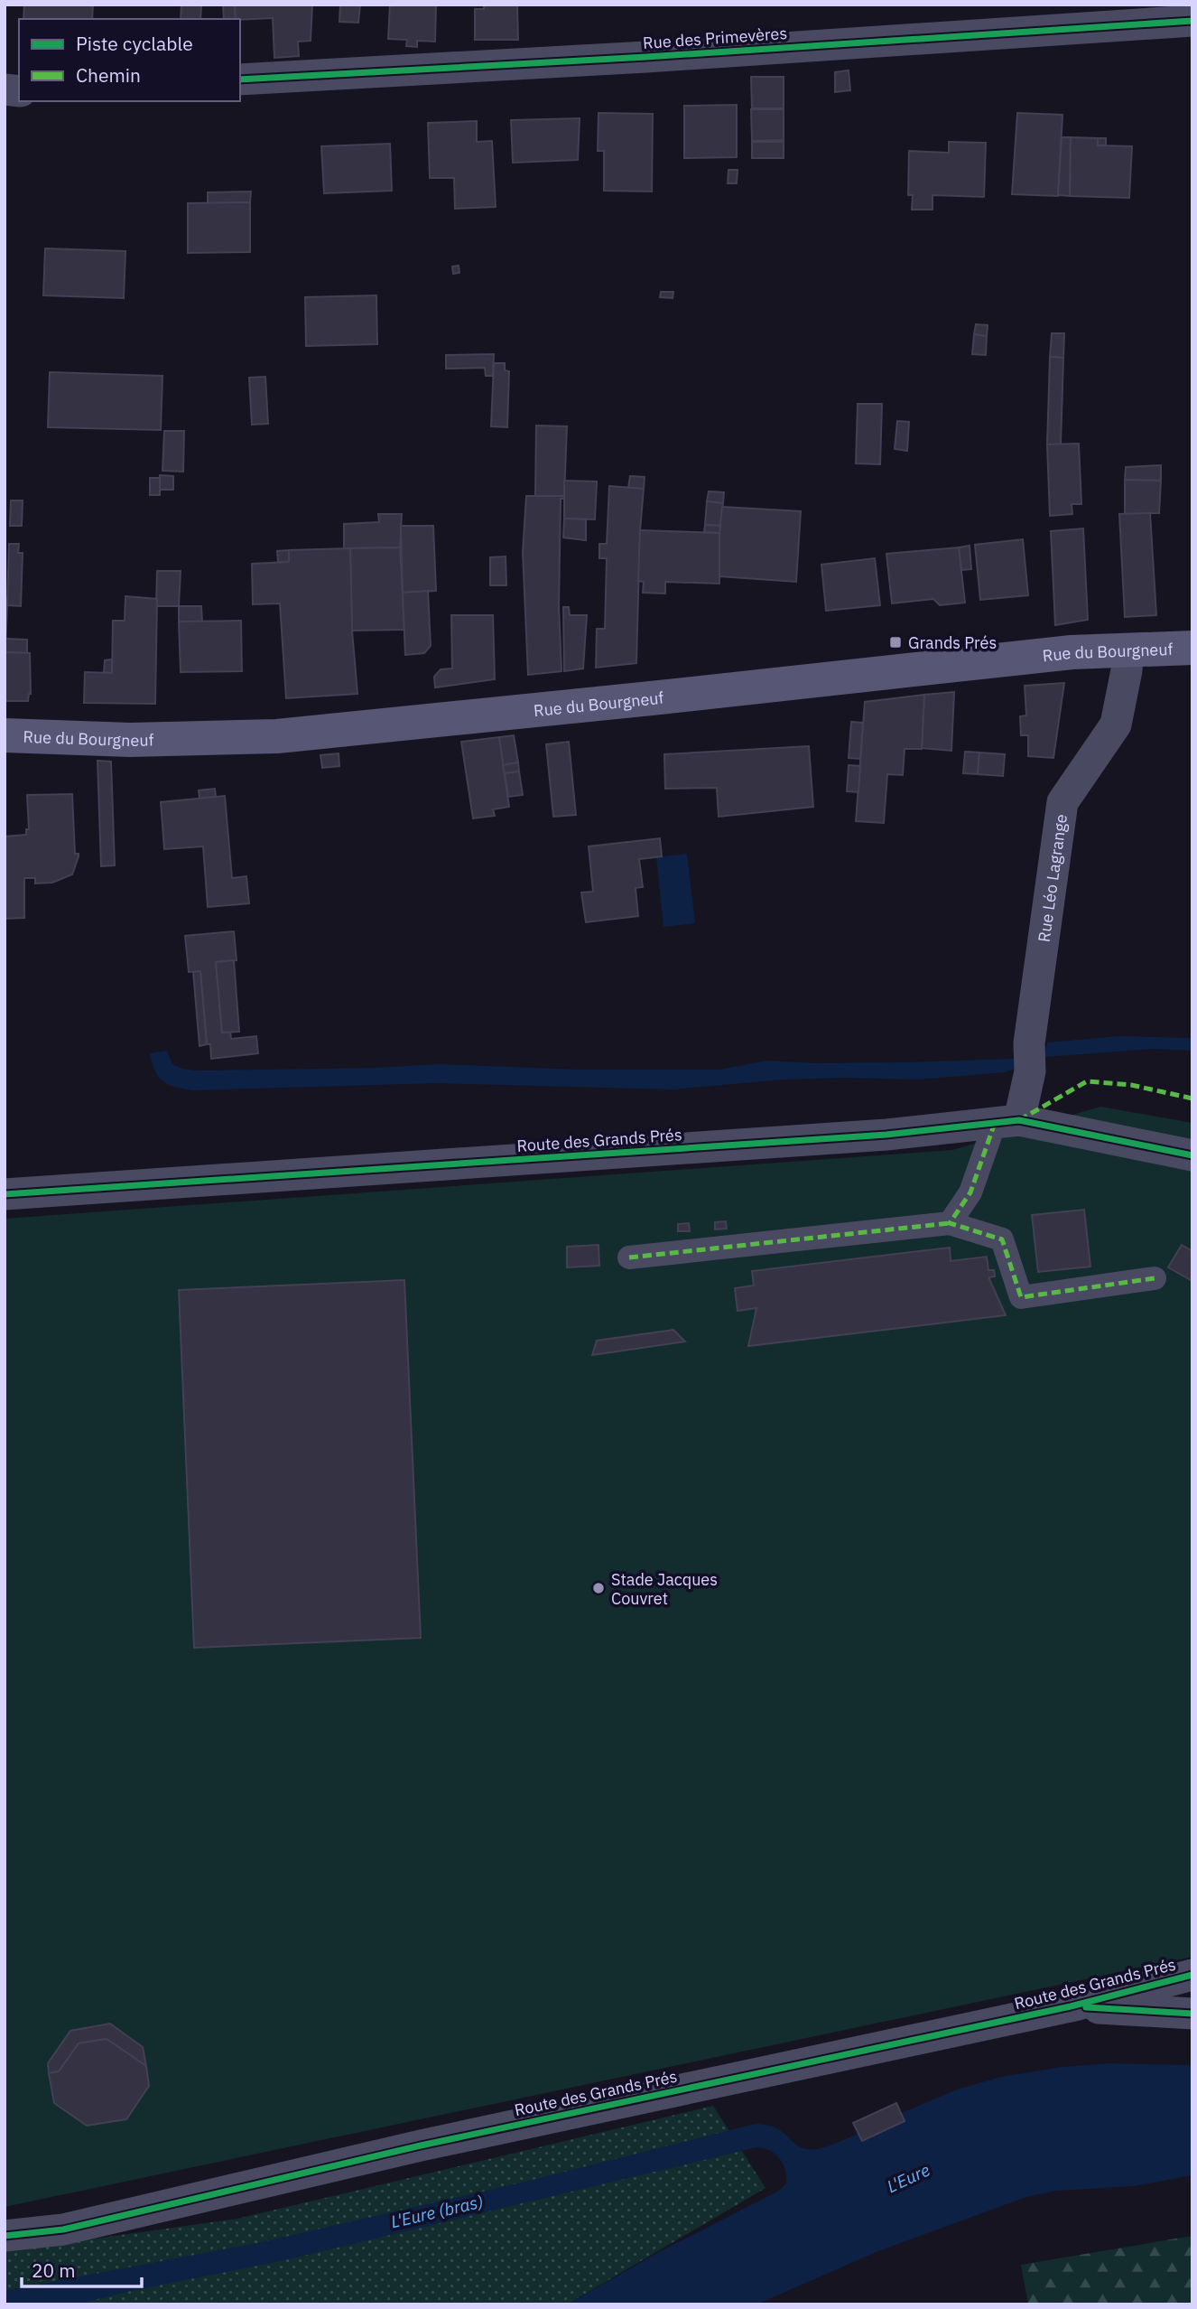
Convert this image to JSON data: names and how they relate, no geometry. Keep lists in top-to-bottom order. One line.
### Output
{"streets":{"main road":["Rue du Bourgneuf"],"street":["Rue des Primevères","Rue Léo Lagrange","Route des Grands Prés"]},"crossings":[["Rue du Bourgneuf","Rue Léo Lagrange"],["Rue Léo Lagrange","Route des Grands Prés"]],"water":["L'Eure","L'Eure (bras)"],"places":{"transit":["Grands Prés"],"other":["Stade Jacques Couvret"]},"legend":["Piste cyclable","Chemin"],"scale_bar":"20 m"}
